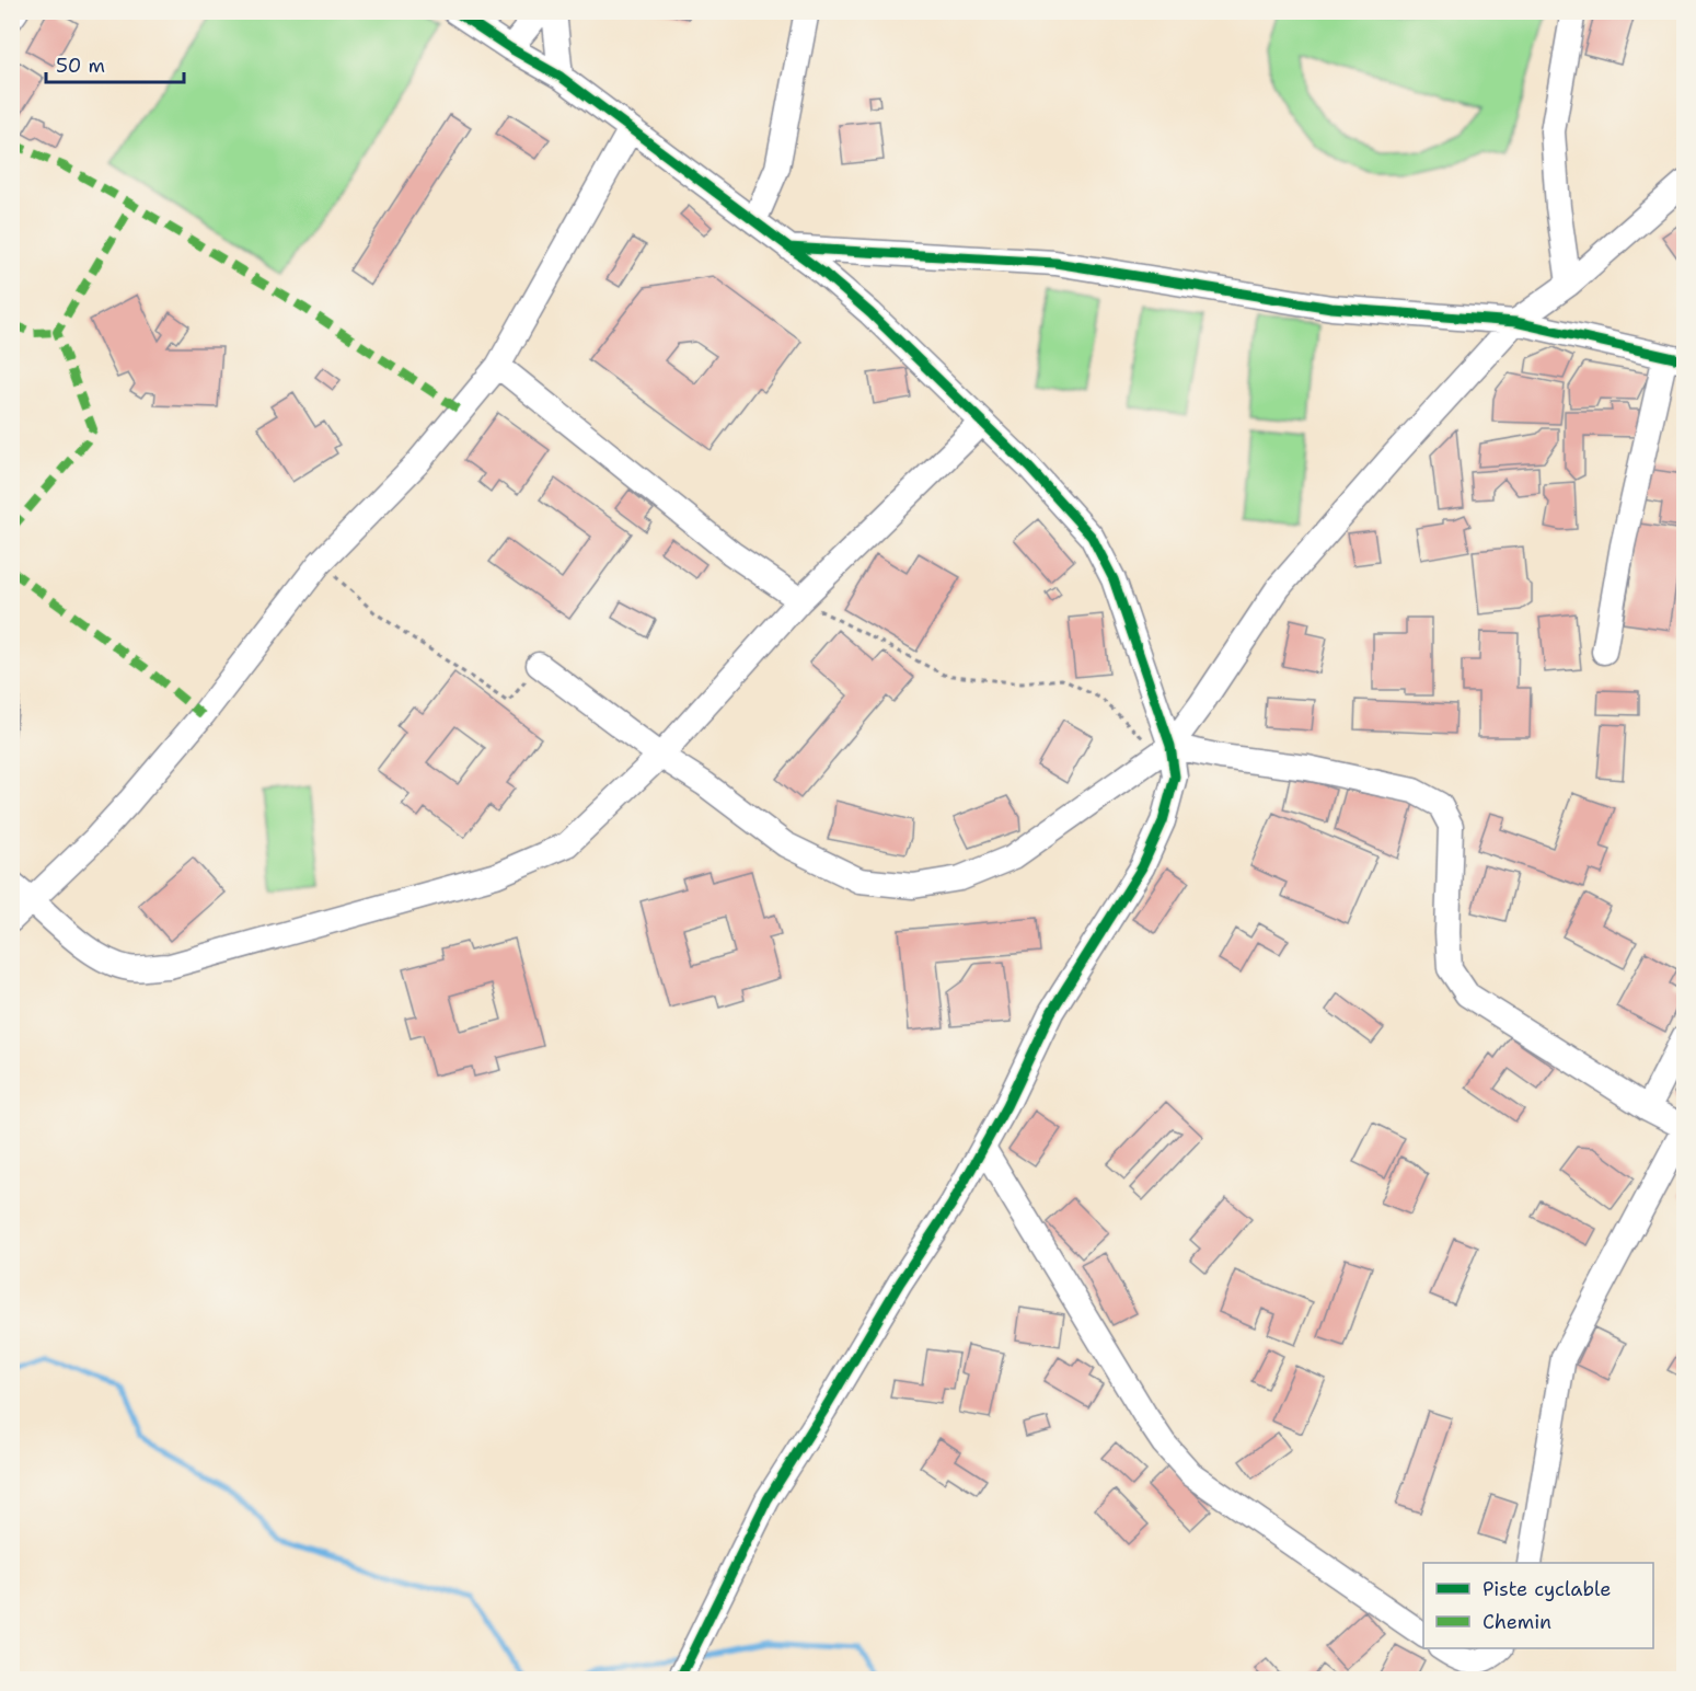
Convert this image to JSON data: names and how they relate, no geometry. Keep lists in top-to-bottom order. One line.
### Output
{"legend":["Piste cyclable","Chemin"],"scale_bar":"50 m"}
